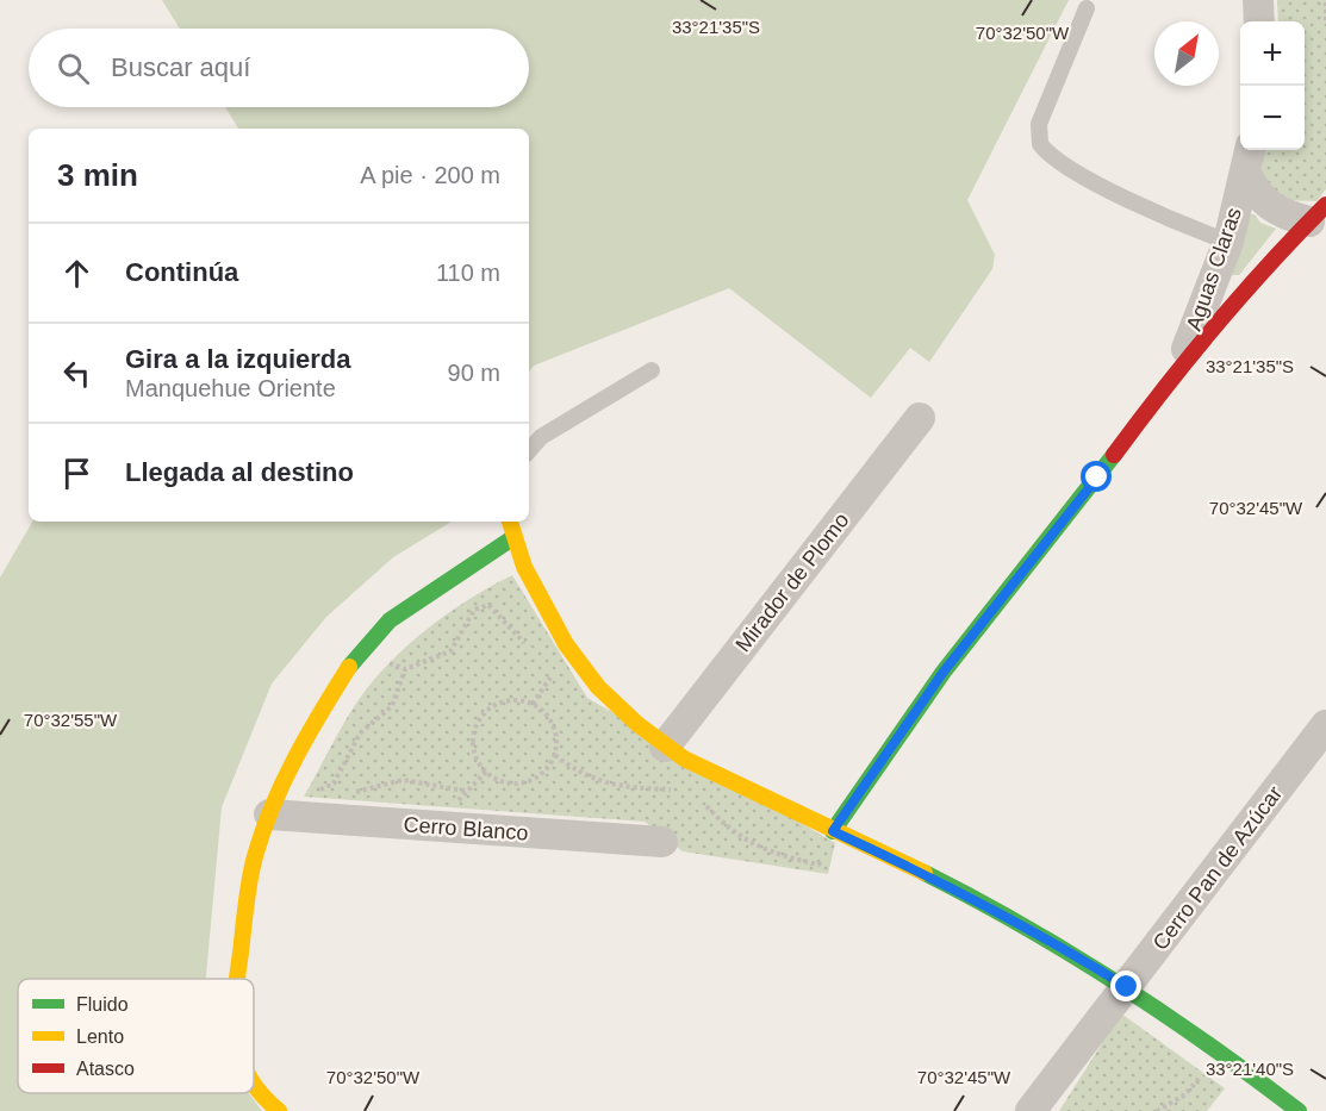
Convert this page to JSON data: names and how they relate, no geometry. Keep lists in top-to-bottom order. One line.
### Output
{"streets":{"street":["Aguas Claras","Mirador de Plomo","Cerro Blanco","Cerro Pan de Azúcar"]},"legend":["Fluido","Lento","Atasco"],"north":"top right","page":{"map_buttons":["+","−"],"search":"Buscar aquí","heading":["3 min","A pie · 200 m"],"list":[["Continúa","110 m"],["Gira a la izquierda","Manquehue Oriente","90 m"],"Llegada al destino"]},"coordinates":["33°21'35\"S","70°32'50\"W","70°32'45\"W","70°32'55\"W","33°21'40\"S"]}
